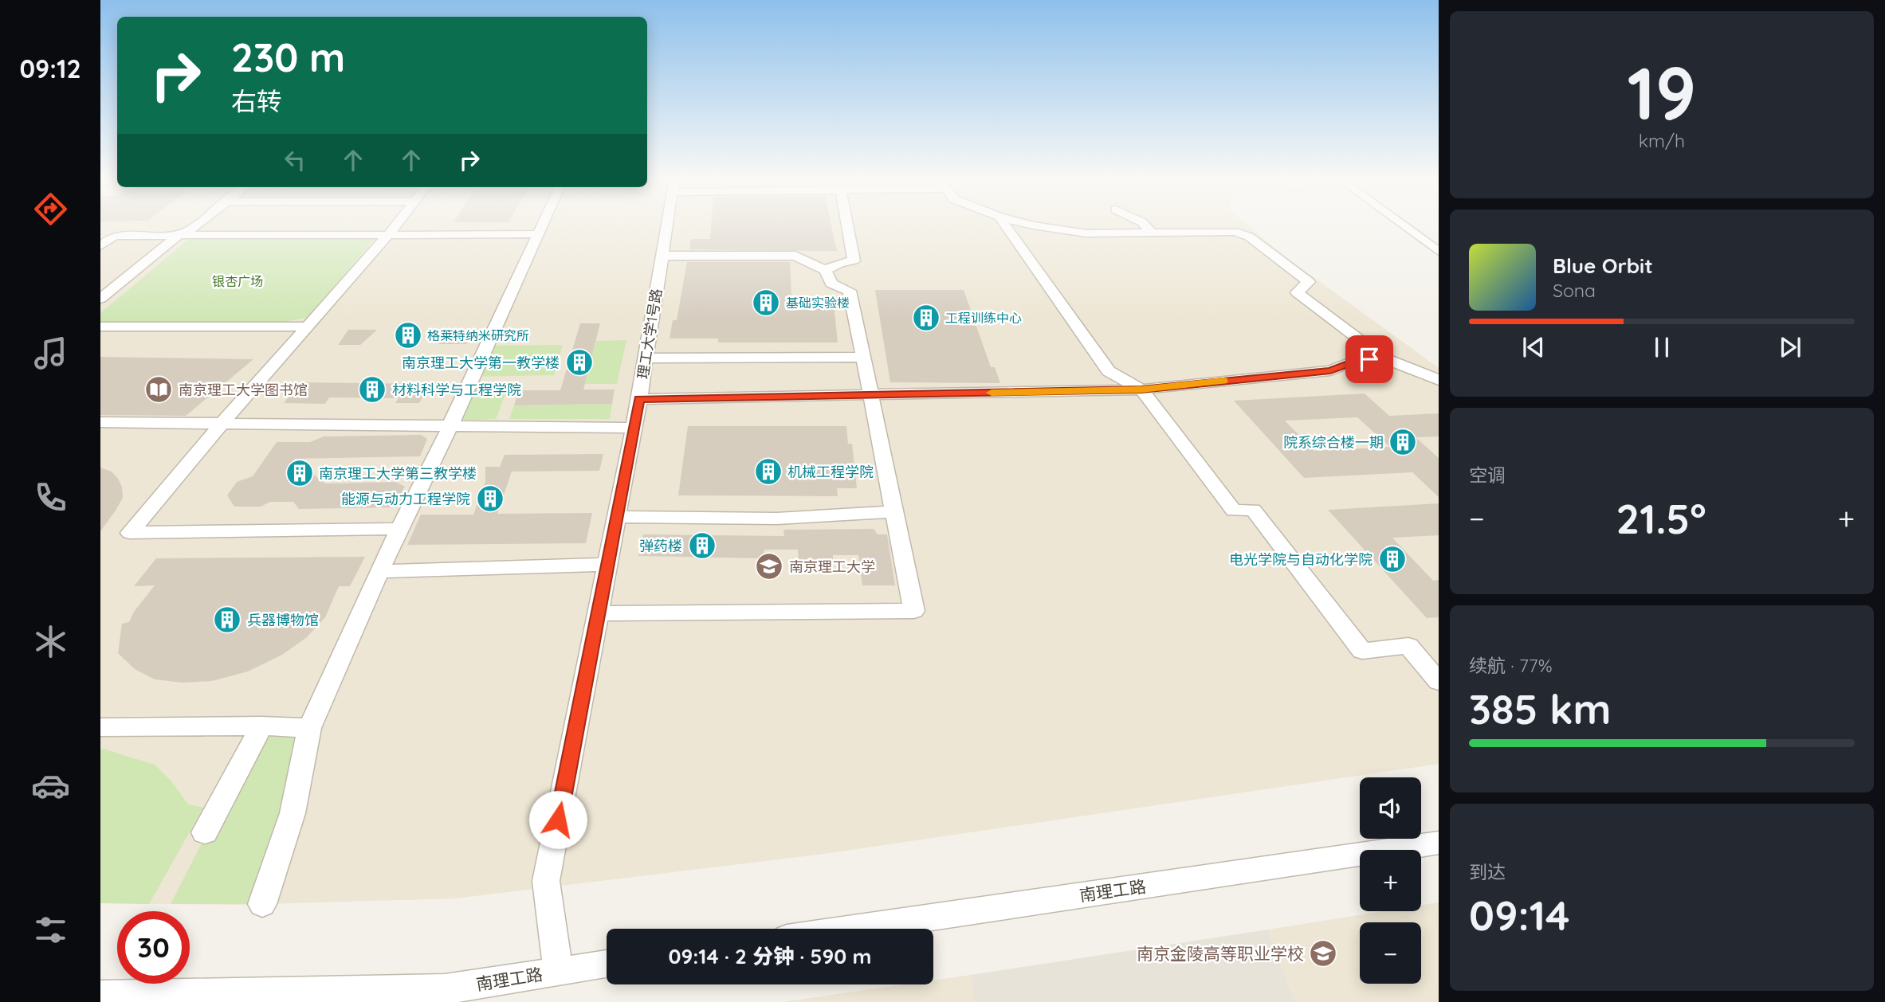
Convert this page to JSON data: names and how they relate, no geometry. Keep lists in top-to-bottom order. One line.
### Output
{"streets":{"street":["理工大学1号路","南理工路"]},"crossings":[["理工大学1号路","南理工路"]],"parks":["银杏广场"],"places":{"building":["基础实验楼","工程训练中心","格莱特纳米研究所","南京理工大学第一教学楼","材料科学与工程学院","院系综合楼一期","机械工程学院","南京理工大学第三教学楼","能源与动力工程学院","弹药楼","电光学院与自动化学院","兵器博物馆"],"library":["南京理工大学图书馆"],"school or university":["南京理工大学","南京金陵高等职业学校"]},"page":{"tabs":"09:12","tile":[["19","km/h"],"空调",["续航 · 77%","385 km"],["到达","09:14"]],"turn":["230 m","右转"],"song":["Blue Orbit","Sona"],"heat":["−","21.5°","+"],"map_buttons":["+","−"],"limit":"30","trip":"09:14 · 2 分钟 · 590 m"}}
